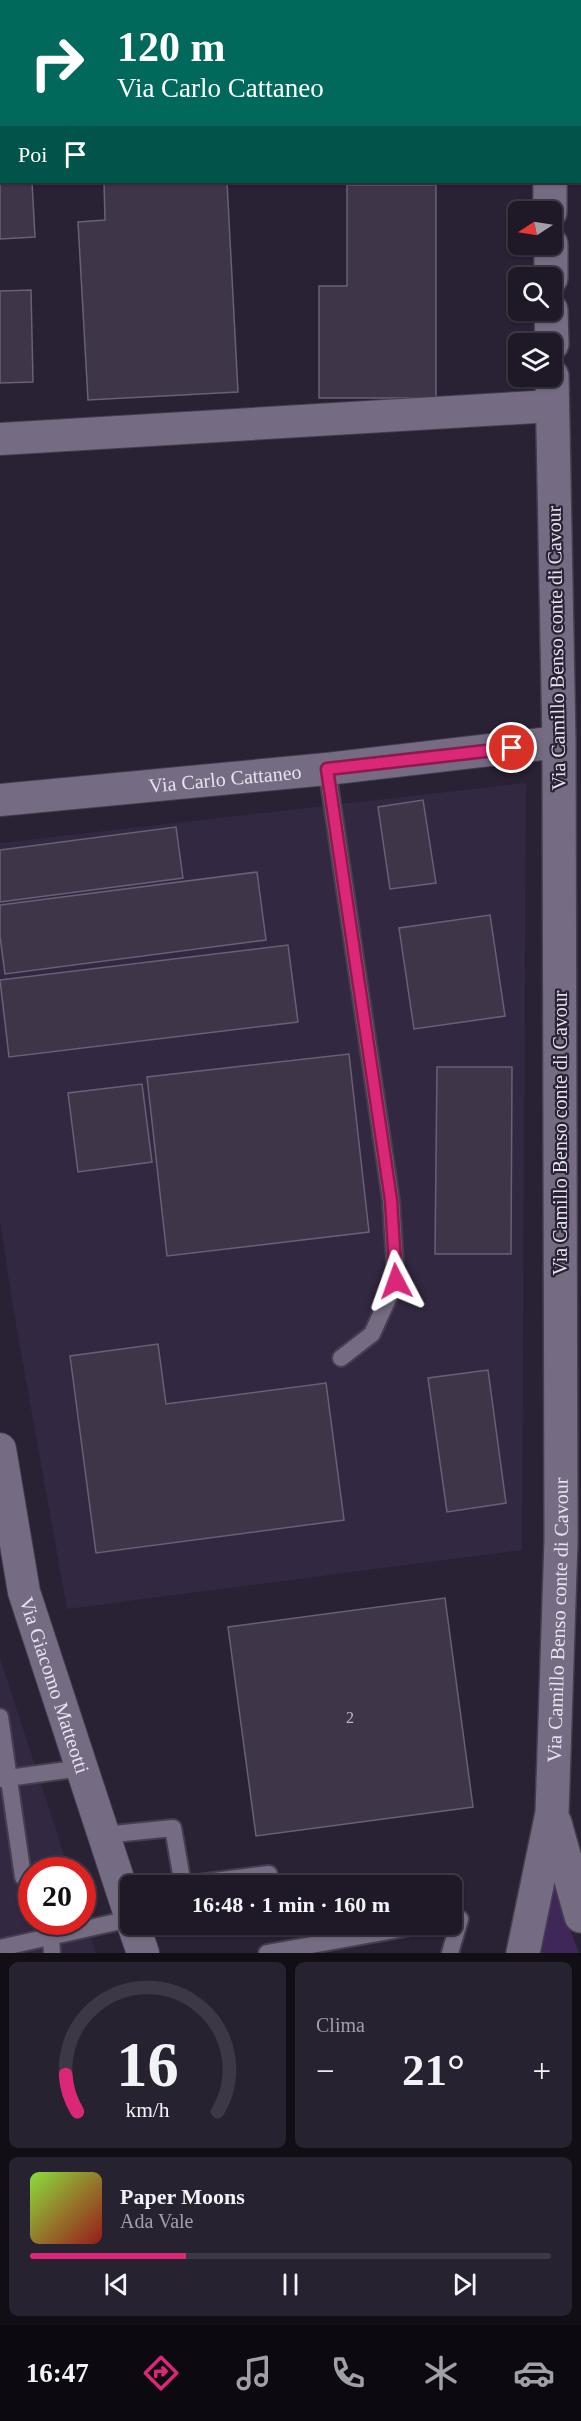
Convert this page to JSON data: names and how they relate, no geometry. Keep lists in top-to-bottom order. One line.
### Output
{"streets":{"street":["Via Camillo Benso conte di Cavour","Via Carlo Cattaneo","Via Giacomo Matteotti"]},"crossings":[["Via Camillo Benso conte di Cavour","Via Carlo Cattaneo"]],"house_numbers":["2"],"north":"left","page":{"turn":["120 m","Via Carlo Cattaneo"],"then":"Poi","limit":"20","trip":"16:48 · 1 min · 160 m","tile":"Clima","heat":["−","21°","+"],"song":["Paper Moons","Ada Vale"],"tabs":"16:47","gauge":["16","km/h"]}}
